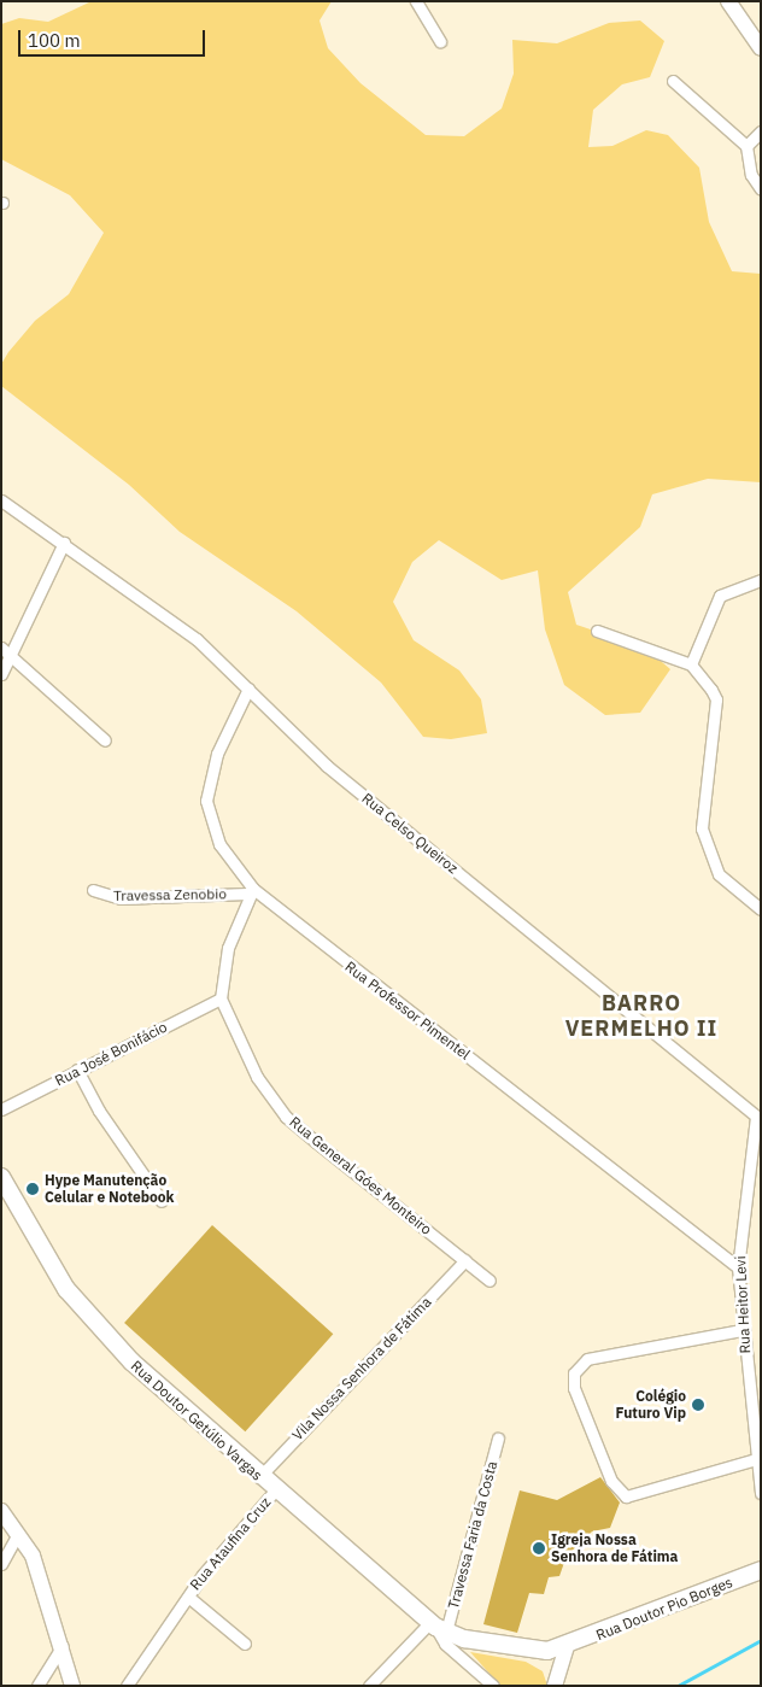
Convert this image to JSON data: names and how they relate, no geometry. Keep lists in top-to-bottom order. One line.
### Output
{"streets":{"main road":["Rua Doutor Getúlio Vargas","Rua Doutor Pio Borges"],"street":["Rua Celso Queiroz","Travessa Zenobio","Rua Professor Pimentel","Rua José Bonifácio","Rua General Góes Monteiro","Rua Heitor Levi","Vila Nossa Senhora de Fátima","Travessa Faria da Costa","Rua Ataufina Cruz"]},"crossings":[["Rua Celso Queiroz","Rua Professor Pimentel"],["Rua Celso Queiroz","Rua Heitor Levi"],["Travessa Zenobio","Rua Professor Pimentel"],["Rua Professor Pimentel","Rua Heitor Levi"],["Rua José Bonifácio","Rua General Góes Monteiro"],["Rua General Góes Monteiro","Vila Nossa Senhora de Fátima"],["Vila Nossa Senhora de Fátima","Rua Doutor Getúlio Vargas"],["Rua Doutor Getúlio Vargas","Travessa Faria da Costa"],["Rua Doutor Getúlio Vargas","Rua Ataufina Cruz"],["Rua Doutor Getúlio Vargas","Rua Doutor Pio Borges"]],"districts":["BARRO VERMELHO II"],"places":["Hype Manutenção Celular e Notebook","Colégio Futuro Vip","Igreja Nossa Senhora de Fátima"],"scale_bar":"100 m"}
